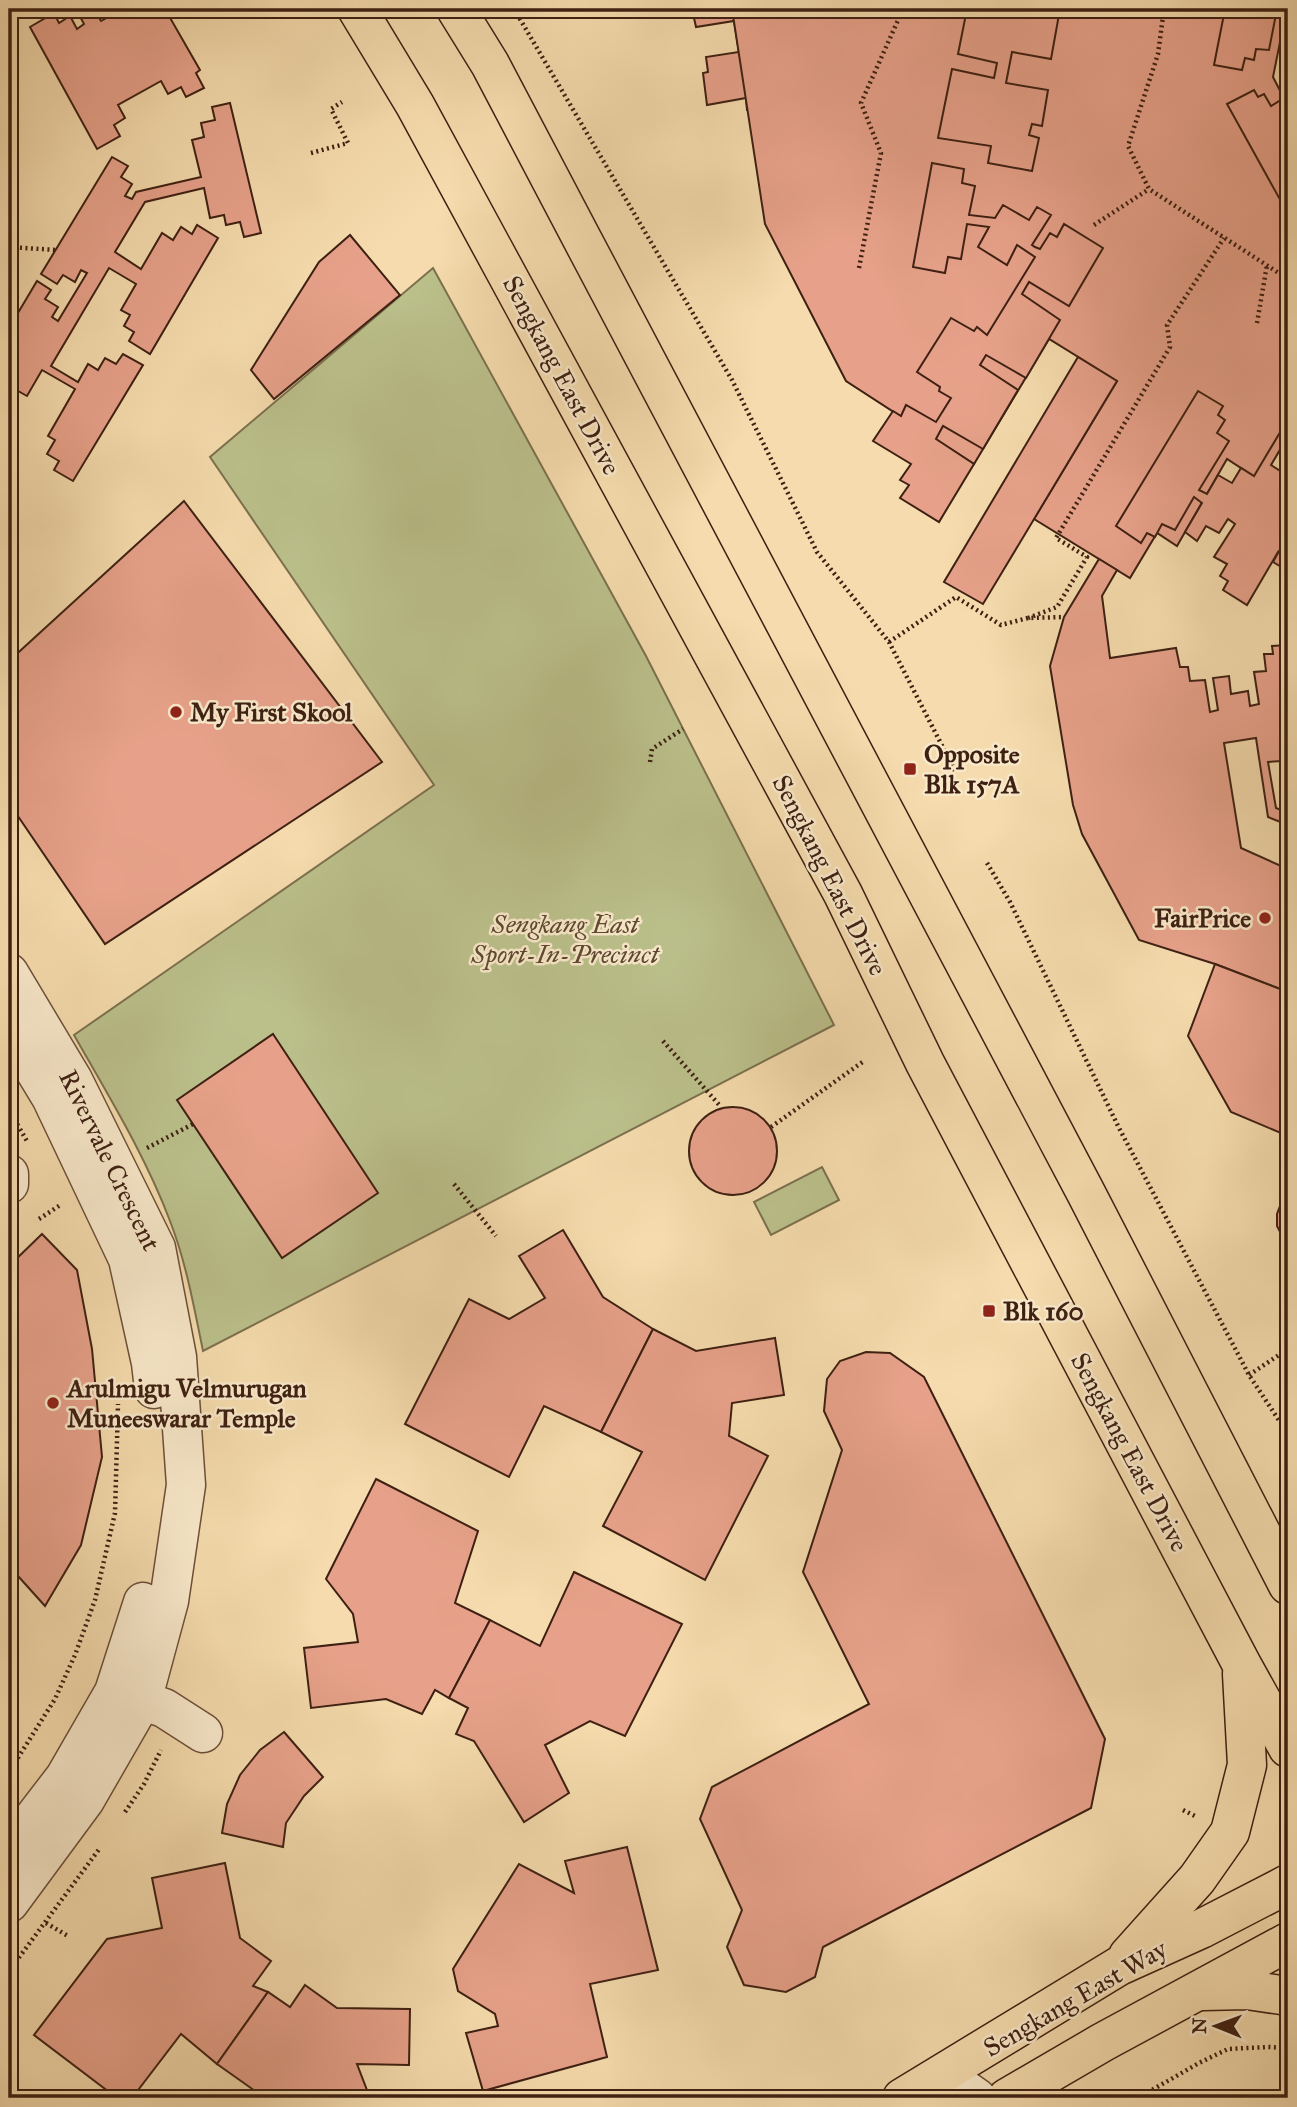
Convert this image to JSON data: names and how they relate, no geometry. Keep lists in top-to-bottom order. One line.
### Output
{"streets":{"main road":["Sengkang East Drive","Sengkang East Way"],"street":["Rivervale Crescent"]},"parks":["Sengkang East Sport-In-Precinct"],"places":{"other":["My First Skool","FairPrice","Arulmigu Velmurugan Muneeswarar Temple"],"transit":["Opposite Blk 157A","Blk 160"]},"north":"left"}
